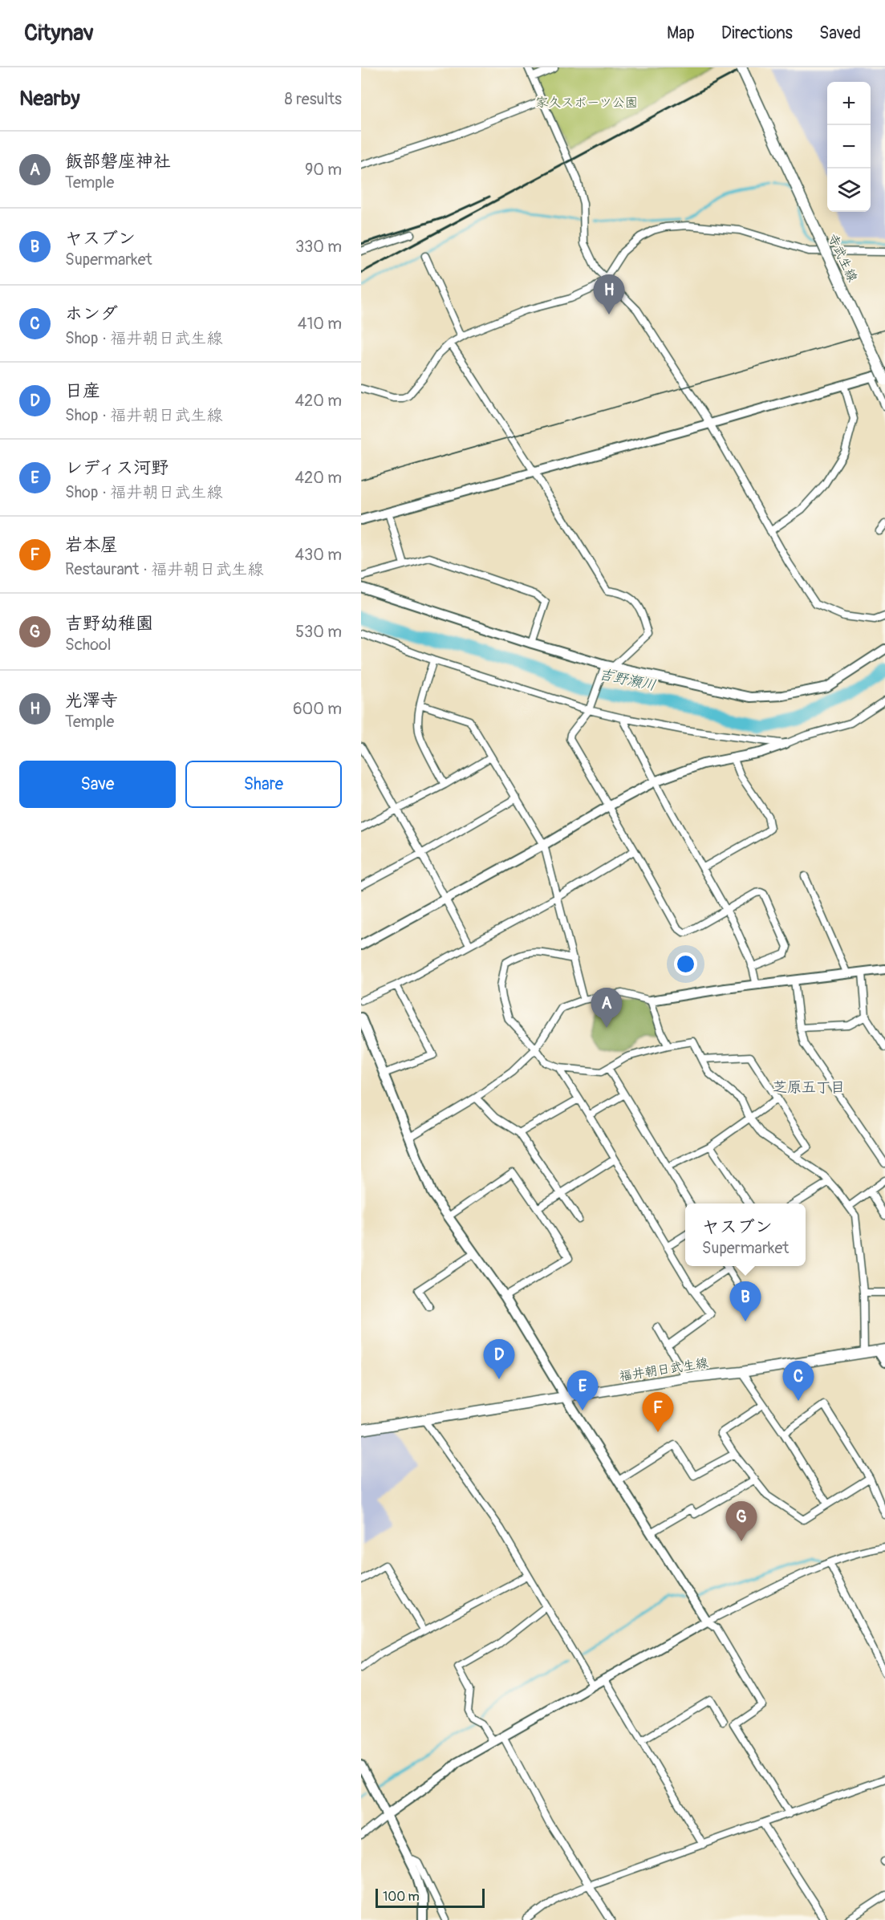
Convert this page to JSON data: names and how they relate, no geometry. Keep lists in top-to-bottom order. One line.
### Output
{"streets":{"main road":["寺武生線","福井朝日武生線"]},"districts":["芝原五丁目"],"water":["吉野瀬川"],"parks":["家久スポーツ公園"],"scale_bar":"100 m","page":{"header":"Citynav","nav":["Map","Directions","Saved"],"heading":["Nearby","8 results"],"map_buttons":["+","−"],"list":[{"mark":"A","name":"飯部磐座神社","note":"Temple","value":"90 m"},{"mark":"B","name":"ヤスブン","note":"Supermarket","value":"330 m"},{"mark":"C","name":"ホンダ","note":"Shop · 福井朝日武生線","value":"410 m"},{"mark":"D","name":"日産","note":"Shop · 福井朝日武生線","value":"420 m"},{"mark":"E","name":"レディス河野","note":"Shop · 福井朝日武生線","value":"420 m"},{"mark":"F","name":"岩本屋","note":"Restaurant · 福井朝日武生線","value":"430 m"},{"mark":"G","name":"吉野幼稚園","note":"School","value":"530 m"},{"mark":"H","name":"光澤寺","note":"Temple","value":"600 m"}],"pins":["H","A","B","D","C","E","F","G"],"buttons":["Save","Share"],"popup":["ヤスブン","Supermarket"],"scale":"100 m"}}
